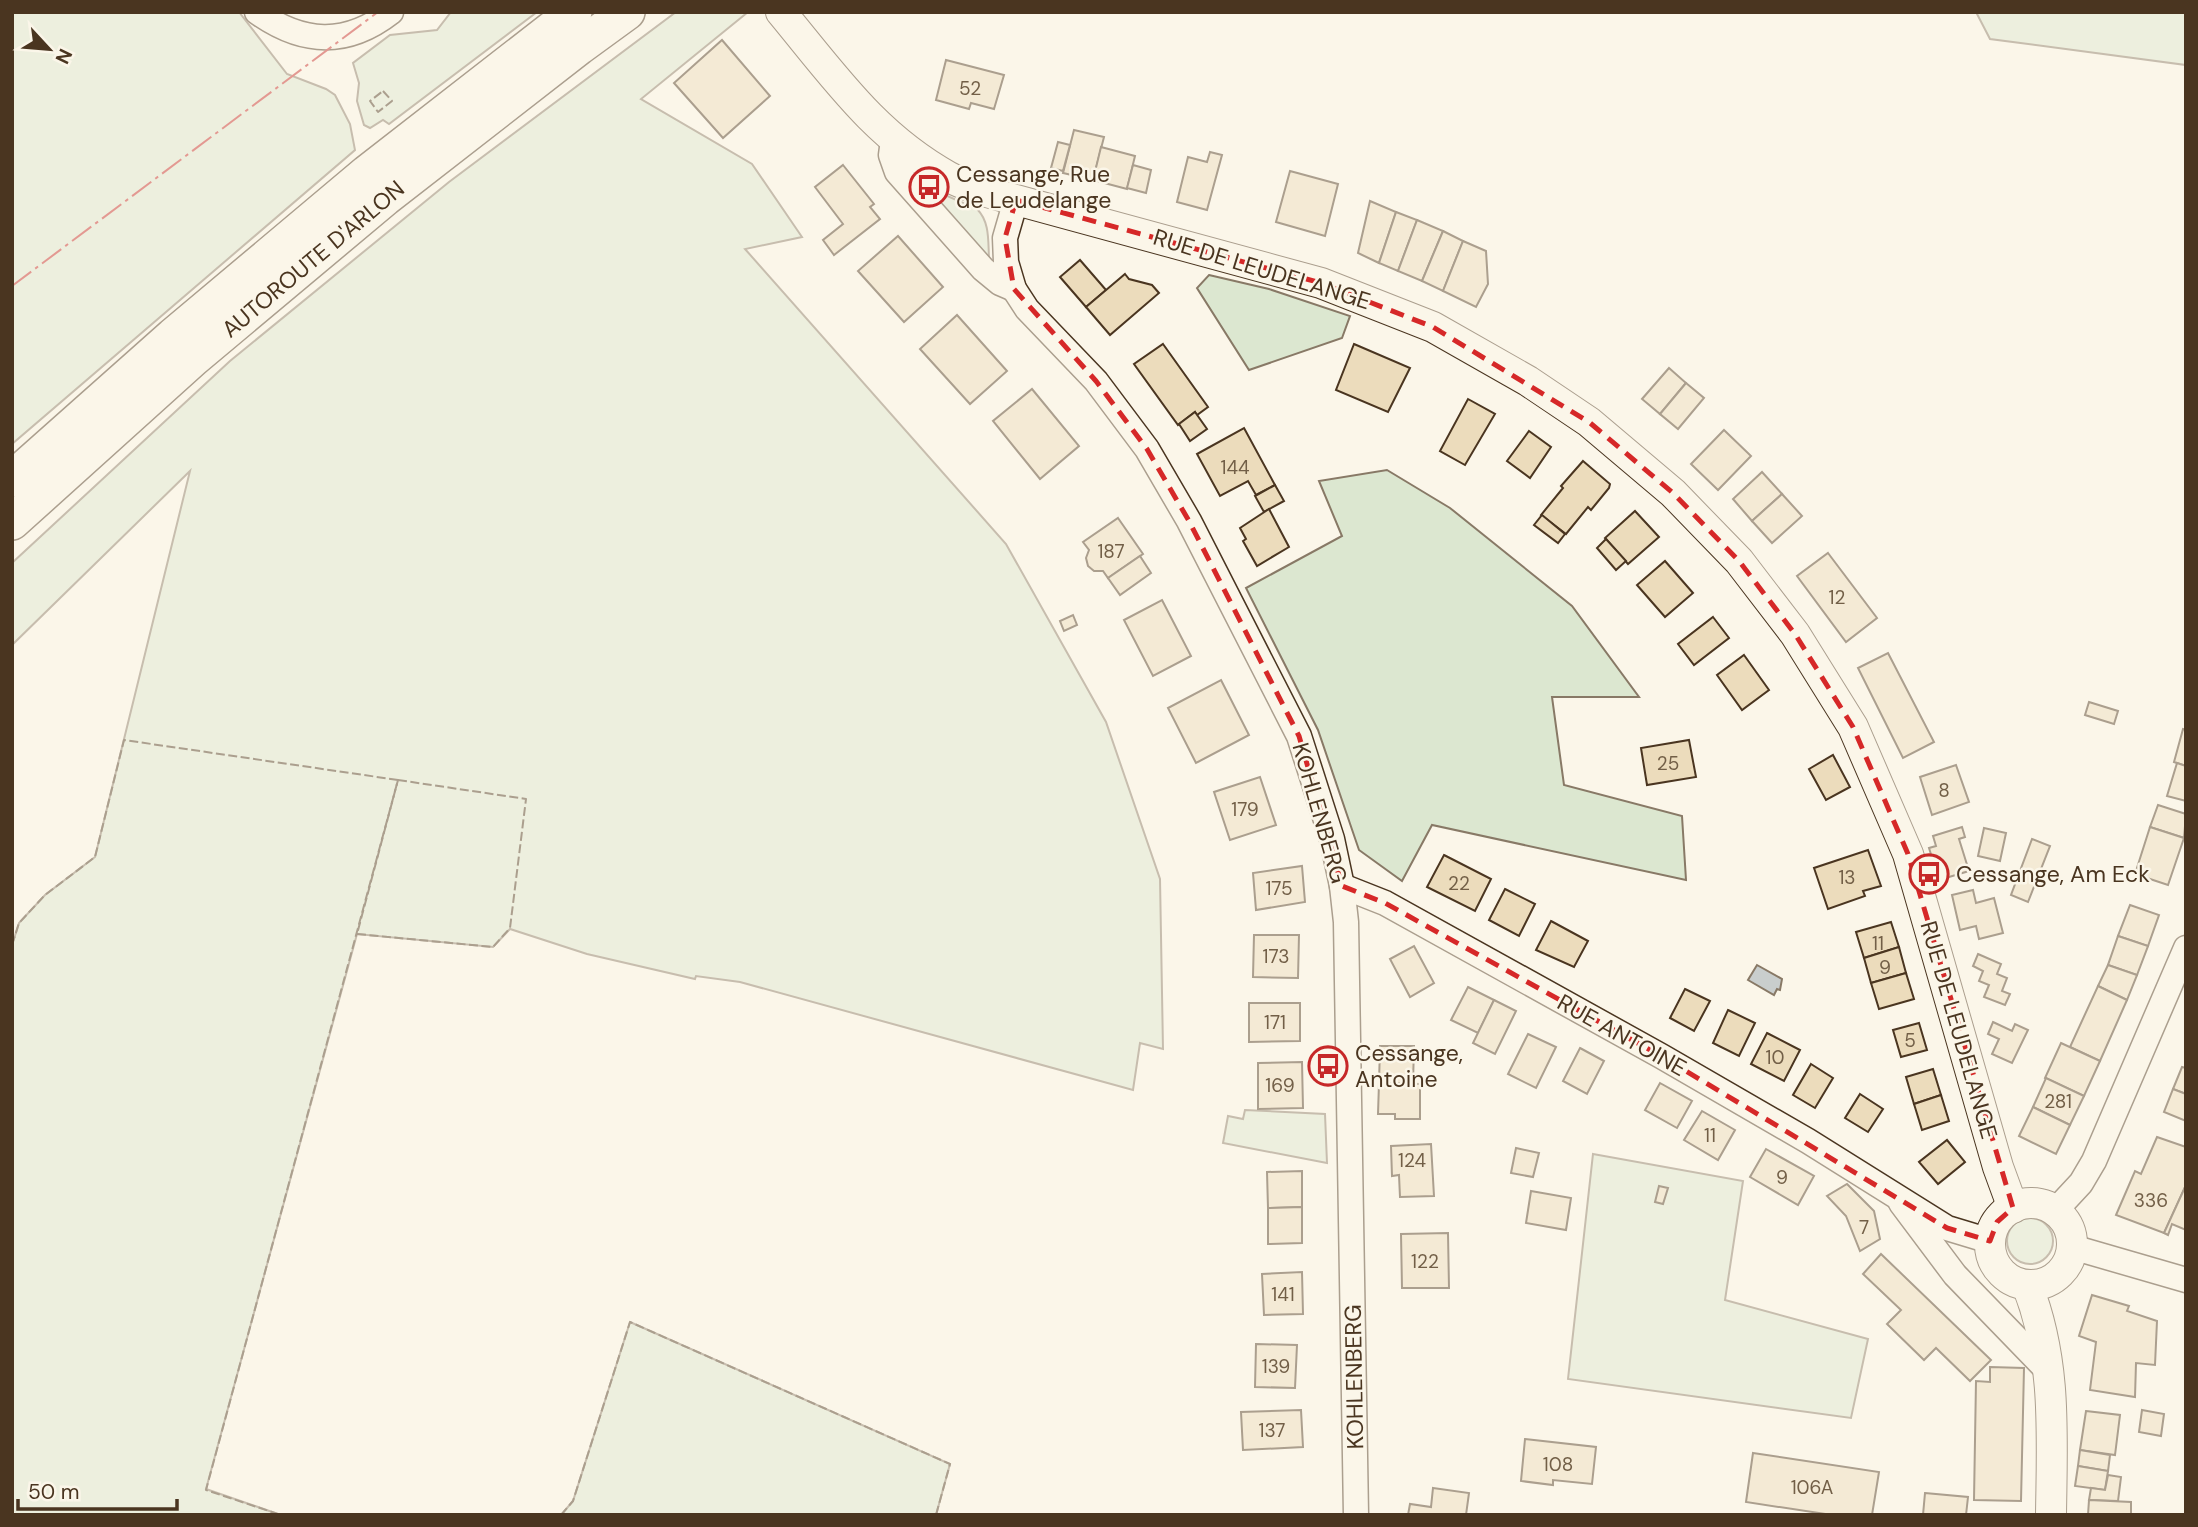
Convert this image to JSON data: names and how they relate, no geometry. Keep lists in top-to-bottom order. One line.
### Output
{"streets":{"highway":["AUTOROUTE D'ARLON"],"main road":["RUE DE LEUDELANGE"],"street":["KOHLENBERG","RUE ANTOINE"]},"crossings":[["RUE DE LEUDELANGE","KOHLENBERG"],["RUE DE LEUDELANGE","RUE ANTOINE"],["KOHLENBERG","RUE ANTOINE"]],"places":{"bus stop":["Cessange, Rue de Leudelange","Cessange, Am Eck","Cessange, Antoine"]},"house_numbers":["52","144","187","12","25","8","179","13","22","175","11","173","9","171","5","10","169","281","11","124","9","336","7","122","141","139","137","108","106A"],"scale_bar":"50 m","north":"bottom right"}
